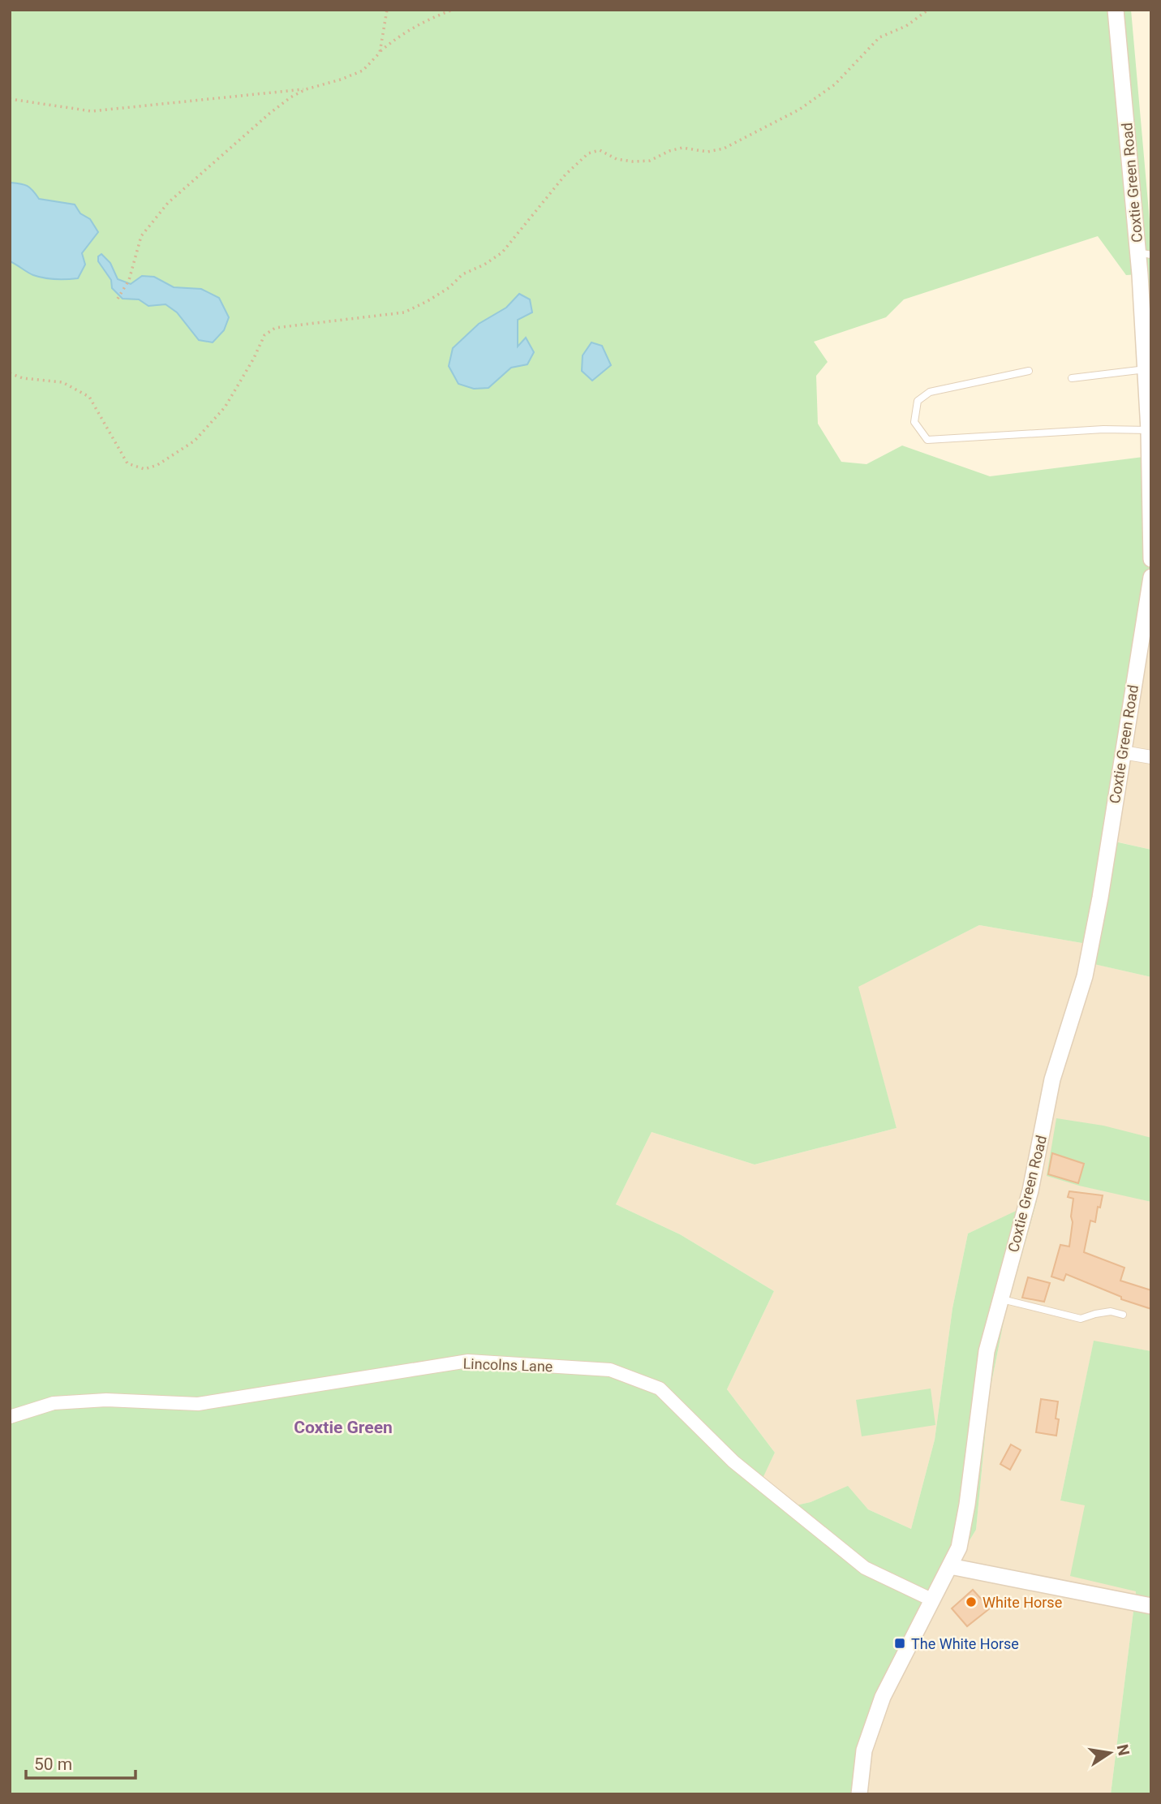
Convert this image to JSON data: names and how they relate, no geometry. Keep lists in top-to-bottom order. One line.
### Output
{"streets":{"street":["Coxtie Green Road","Lincolns Lane"]},"crossings":[["Coxtie Green Road","Lincolns Lane"]],"districts":["Coxtie Green"],"places":{"other":["White Horse"],"transit":["The White Horse"]},"scale_bar":"50 m","north":"right"}
